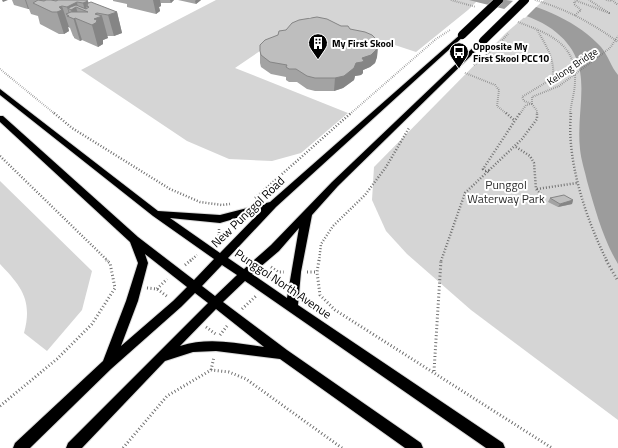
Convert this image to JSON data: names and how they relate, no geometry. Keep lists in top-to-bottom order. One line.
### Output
{"streets":{"main road":["New Punggol Road","Punggol North Avenue"],"path":["Kelong Bridge"]},"crossings":[["New Punggol Road","Punggol North Avenue"]],"parks":["Punggol Waterway Park"],"places":{"building":["My First Skool"],"bus stop":["Opposite My First Skool PCC10"]}}
